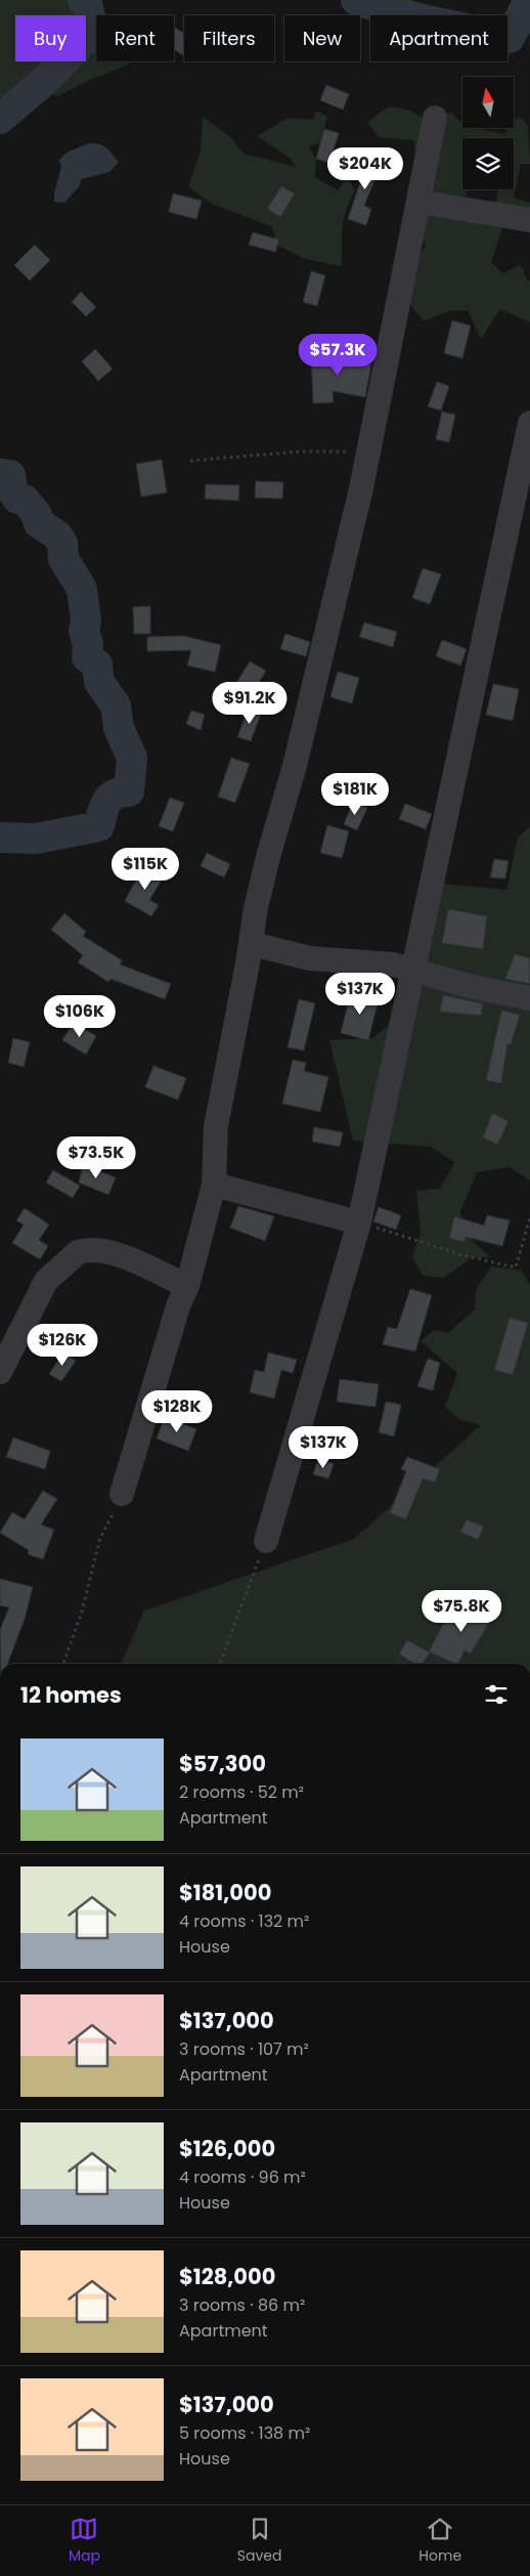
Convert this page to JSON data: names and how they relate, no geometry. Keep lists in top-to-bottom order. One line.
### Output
{"north":"top","page":{"chip":["Buy","Rent","Filters","New","Apartment"],"price":["$204K","$57.3K","$91.2K","$181K","$115K","$137K","$106K","$73.5K","$126K","$128K","$137K","$75.8K"],"heading":"12 homes","list":[{"name":"$57,300","note":"2 rooms · 52 m² · Apartment"},{"name":"$181,000","note":"4 rooms · 132 m² · House"},{"name":"$137,000","note":"3 rooms · 107 m² · Apartment"},{"name":"$126,000","note":"4 rooms · 96 m² · House"},{"name":"$128,000","note":"3 rooms · 86 m² · Apartment"},{"name":"$137,000","note":"5 rooms · 138 m² · House"}],"tabs":["Map","Saved","Home"]}}
